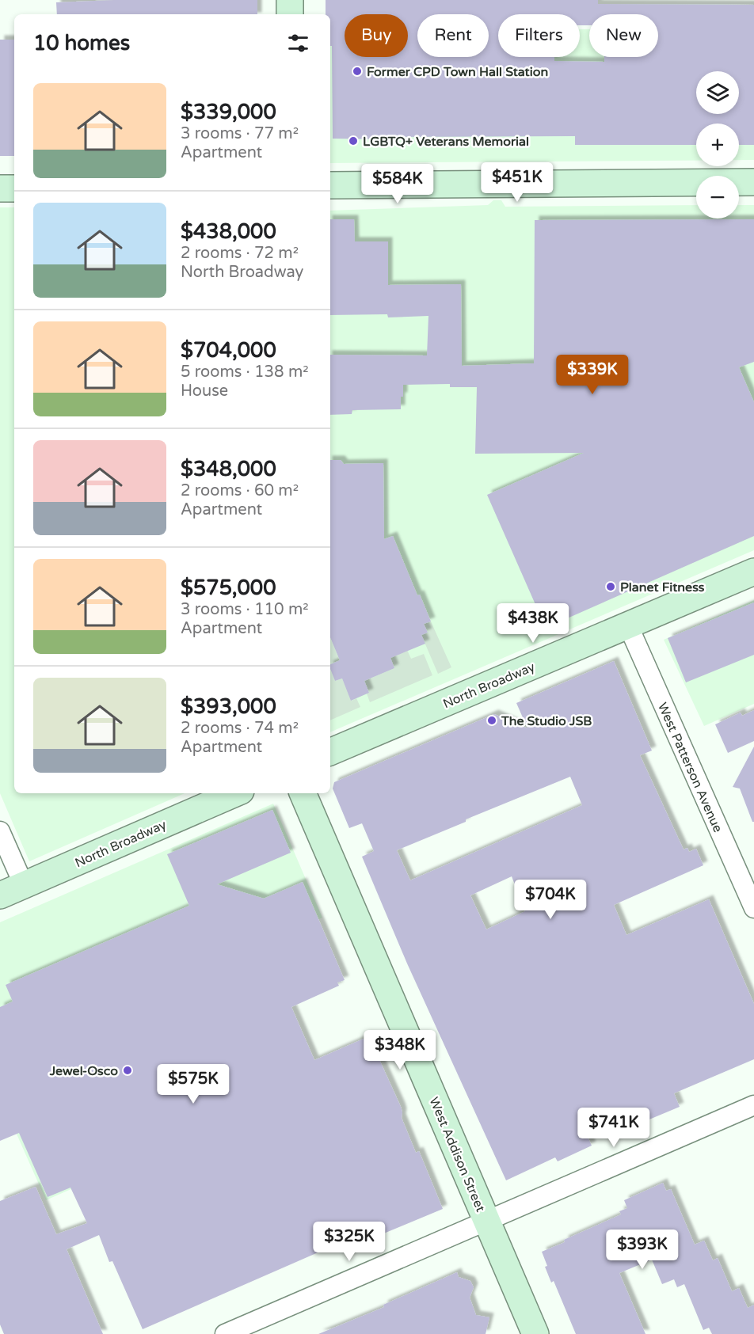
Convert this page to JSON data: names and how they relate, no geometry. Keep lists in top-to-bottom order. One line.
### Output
{"streets":{"main road":["North Broadway","West Addison Street"],"street":["West Patterson Avenue"]},"crossings":[["North Broadway","West Patterson Avenue"]],"places":["Former CPD Town Hall Station","LGBTQ+ Veterans Memorial","Planet Fitness","The Studio JSB","Jewel-Osco"],"page":{"chip":["Buy","Rent","Filters","New"],"heading":"10 homes","map_buttons":["+","−"],"list":[{"name":"$339,000","note":"3 rooms · 77 m² · Apartment"},{"name":"$438,000","note":"2 rooms · 72 m² · North Broadway"},{"name":"$704,000","note":"5 rooms · 138 m² · House"},{"name":"$348,000","note":"2 rooms · 60 m² · Apartment"},{"name":"$575,000","note":"3 rooms · 110 m² · Apartment"},{"name":"$393,000","note":"2 rooms · 74 m² · Apartment"}],"price":["$451K","$584K","$339K","$438K","$704K","$348K","$575K","$741K","$325K","$393K"]}}
